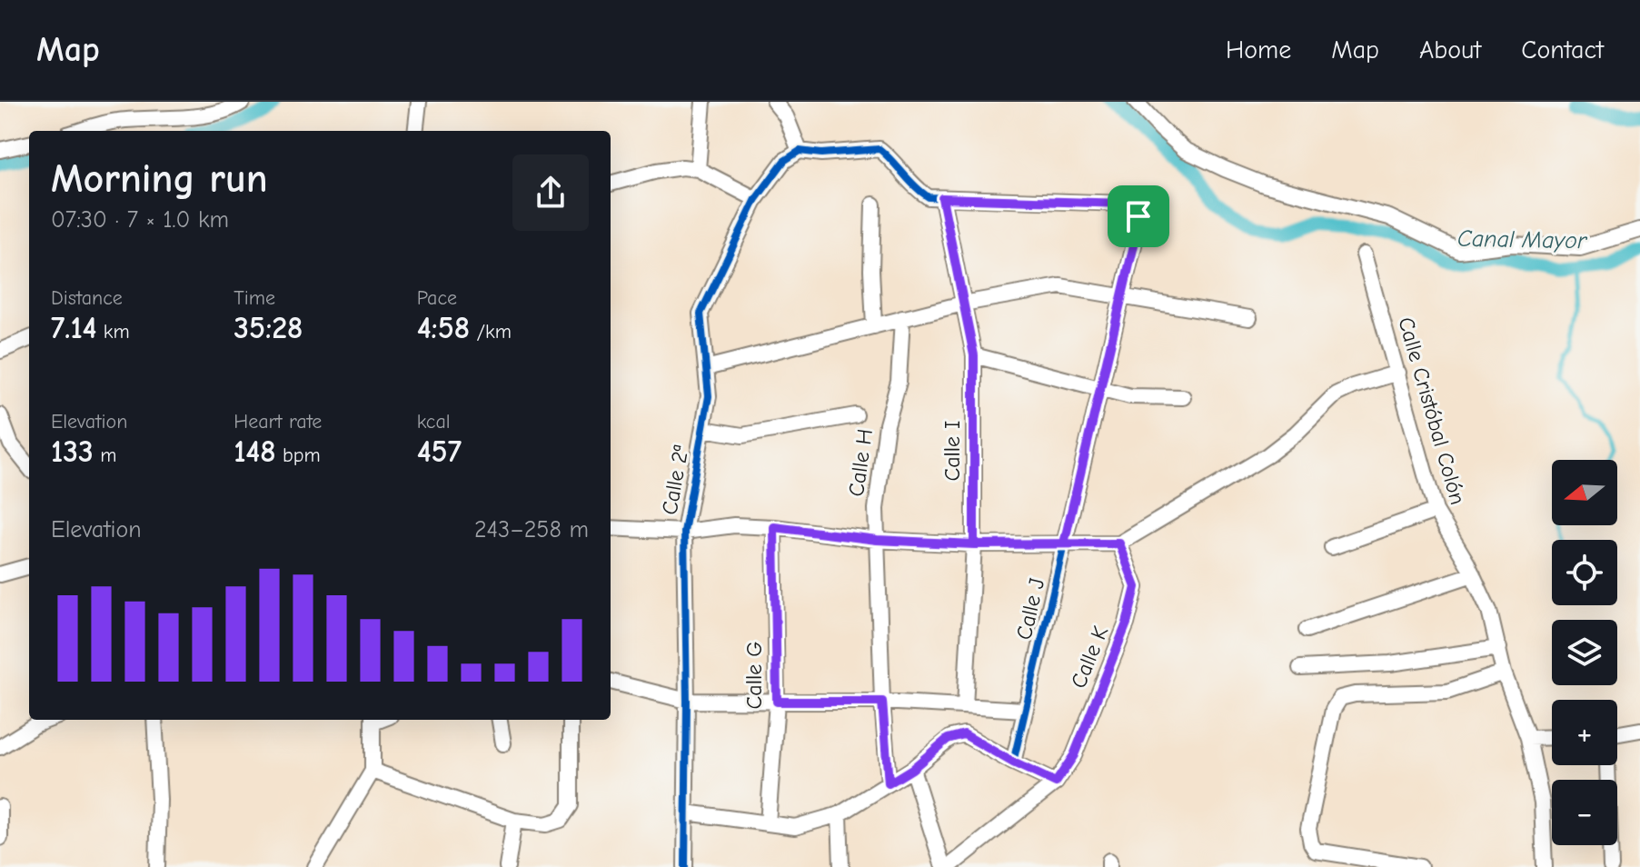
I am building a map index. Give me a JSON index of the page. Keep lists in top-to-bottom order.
{
  "streets": {
    "street": [
      "Calle Cristóbal Colón",
      "Calle I",
      "Calle H",
      "Calle 2ª",
      "Calle J",
      "Calle K",
      "Calle G"
    ]
  },
  "crossings": [
    ["Calle I", "Calle J"]
  ],
  "water": ["Canal Mayor"],
  "north": "left",
  "page": {
    "header": "Map",
    "nav": [
      "Home",
      "Map",
      "About",
      "Contact"
    ],
    "heading": ["Morning run", "07:30 · 7 × 1.0 km"],
    "stats": [
      ["Distance", "7.14 km"],
      ["Time", "35:28"],
      ["Pace", "4:58 /km"],
      ["Elevation", "133 m"],
      ["Heart rate", "148 bpm"],
      ["kcal", "457"]
    ],
    "map_buttons": ["+", "−"],
    "chart": ["Elevation", "243–258 m"]
  }
}
